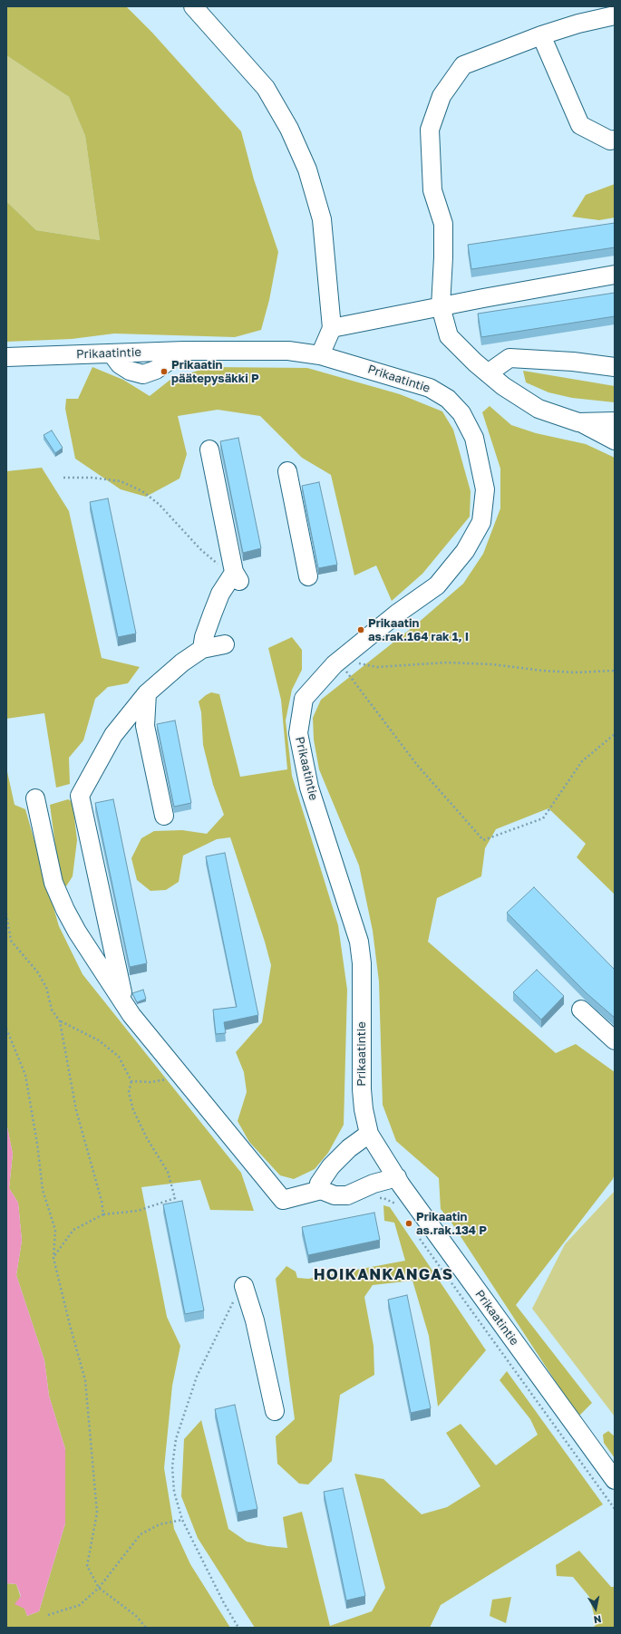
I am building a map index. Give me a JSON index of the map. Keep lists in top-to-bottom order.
{
  "streets": {
    "street": ["Prikaatintie"]
  },
  "districts": ["HOIKANKANGAS"],
  "places": ["Prikaatin päätepysäkki P", "Prikaatin as.rak.164 rak 1, I", "Prikaatin as.rak.134 P"],
  "north": "bottom"
}
